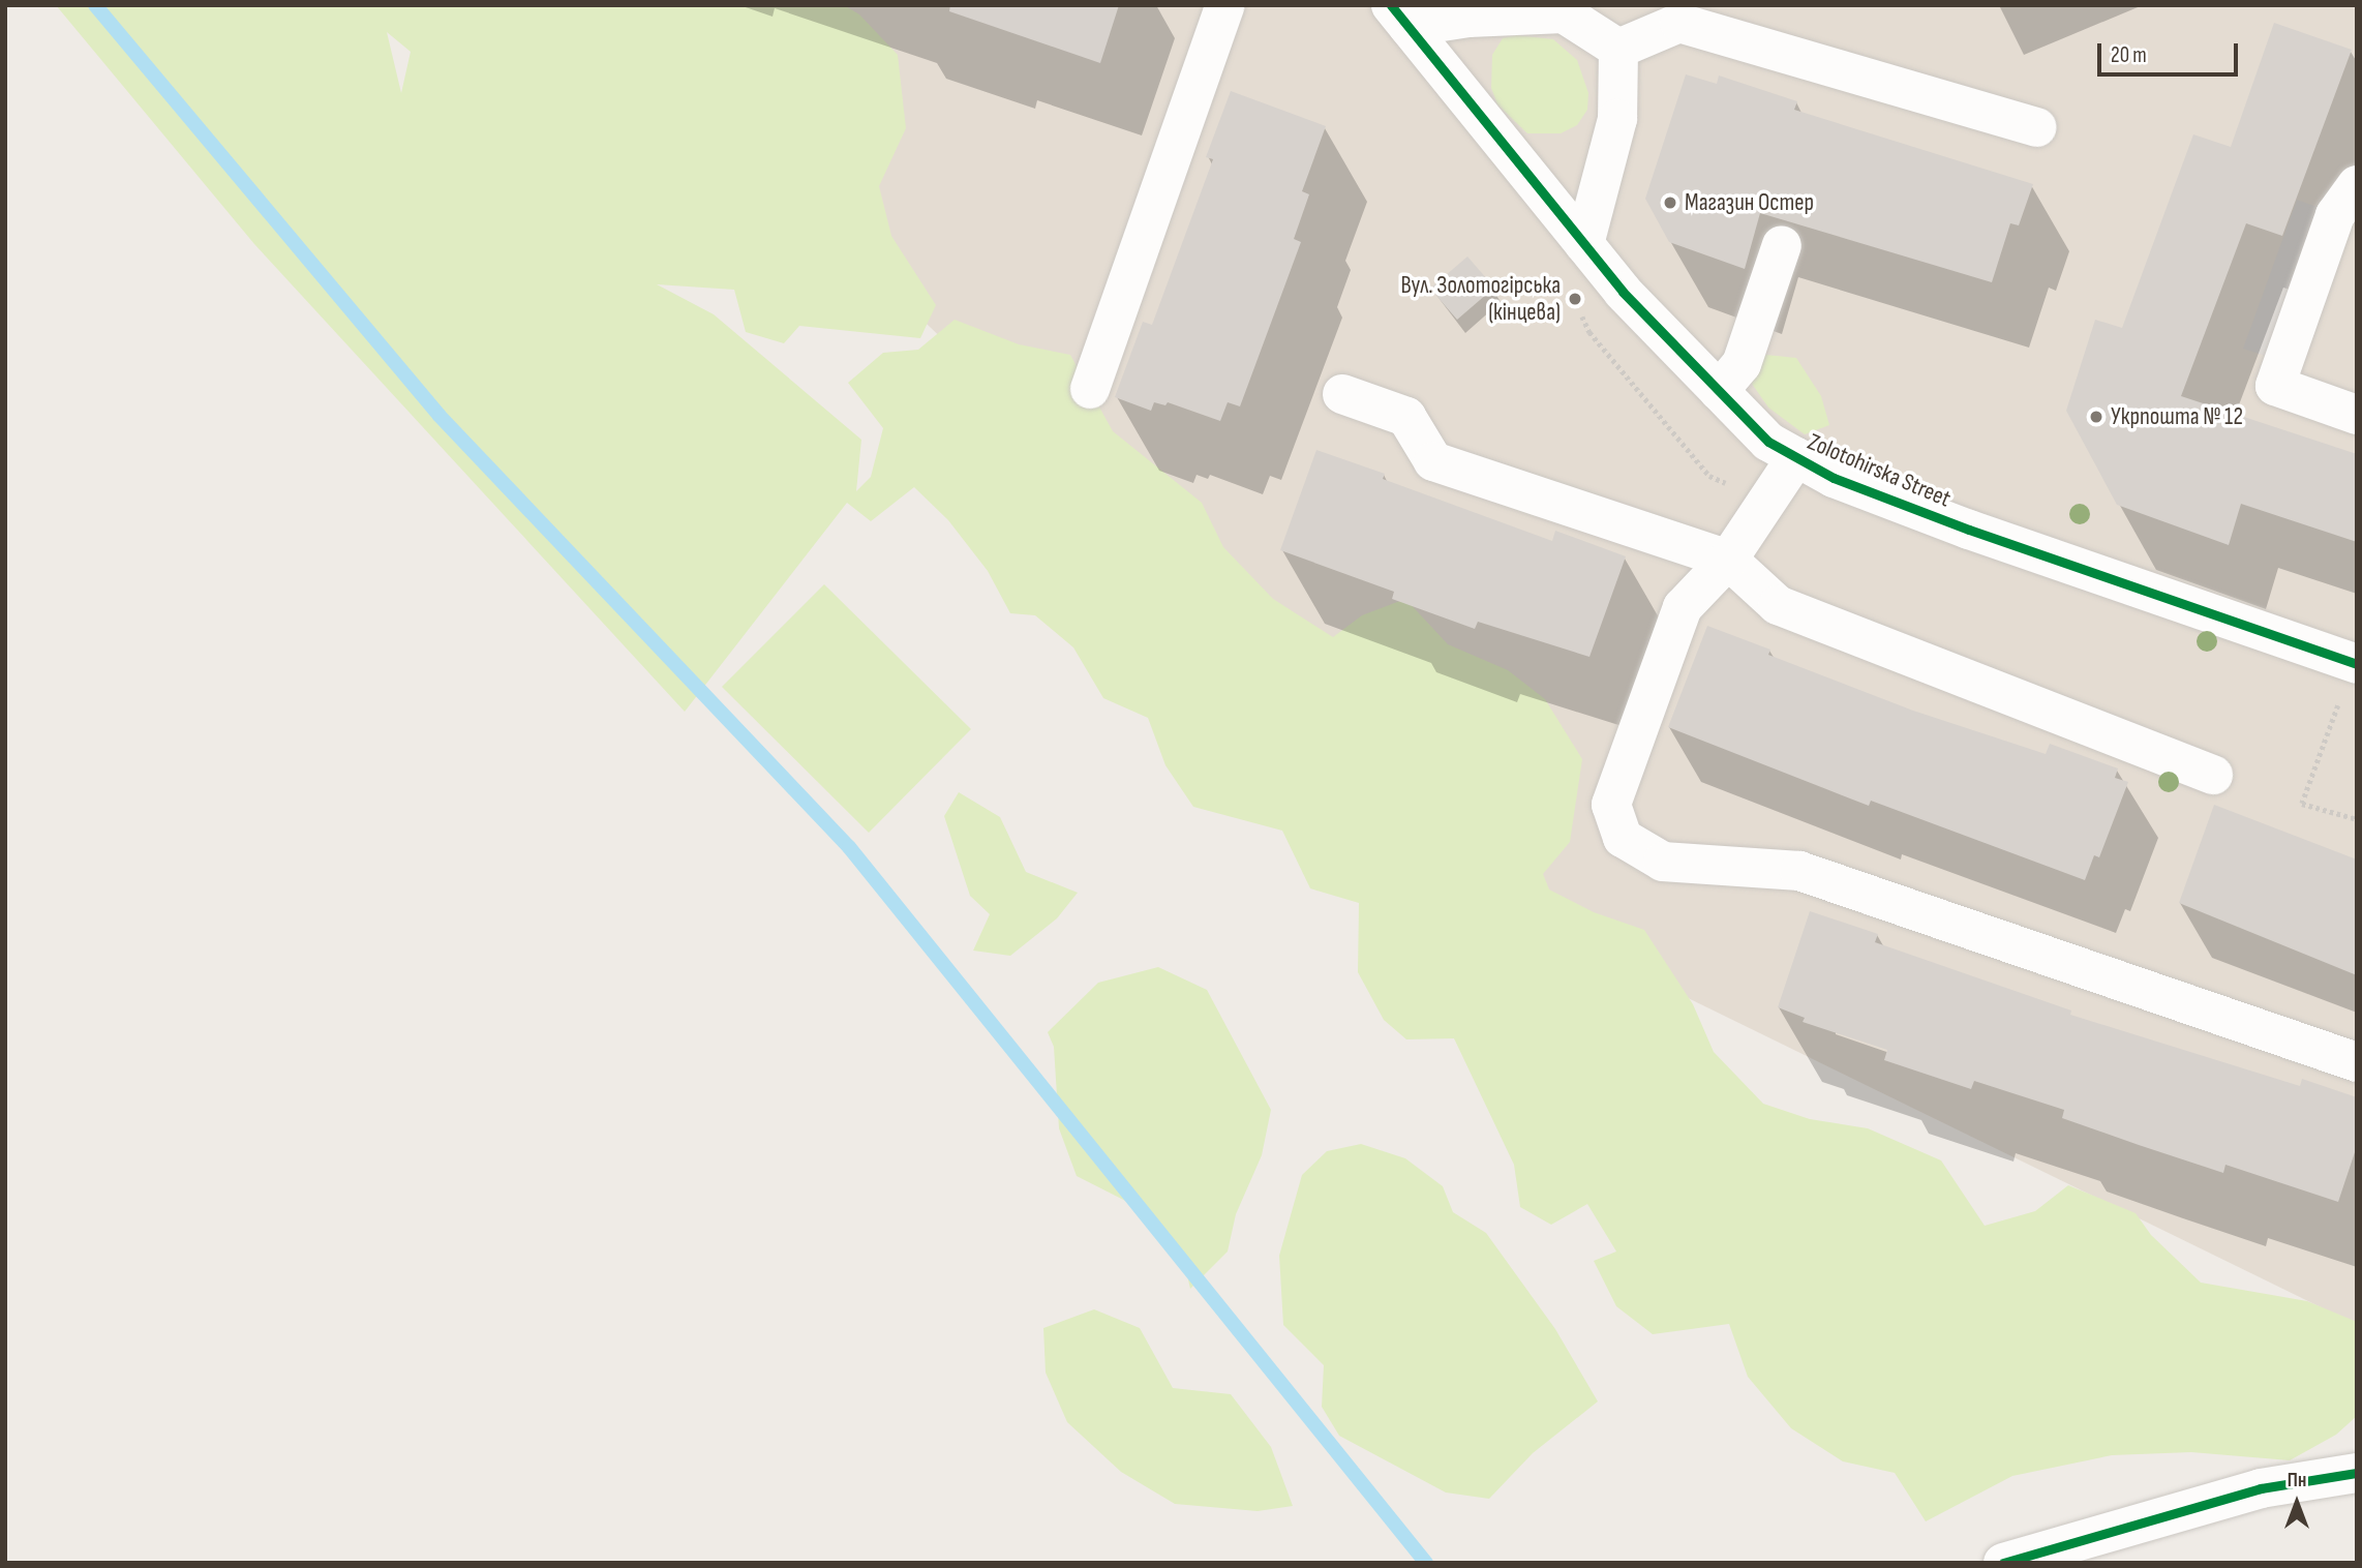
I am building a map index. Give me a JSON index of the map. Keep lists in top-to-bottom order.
{
  "streets": {
    "street": ["Zolotohirska Street"]
  },
  "places": ["Магазин Остер", "Вул. Золотогірська (кінцева)", "Укрпошта № 12"],
  "scale_bar": "20 m",
  "north": "top"
}
